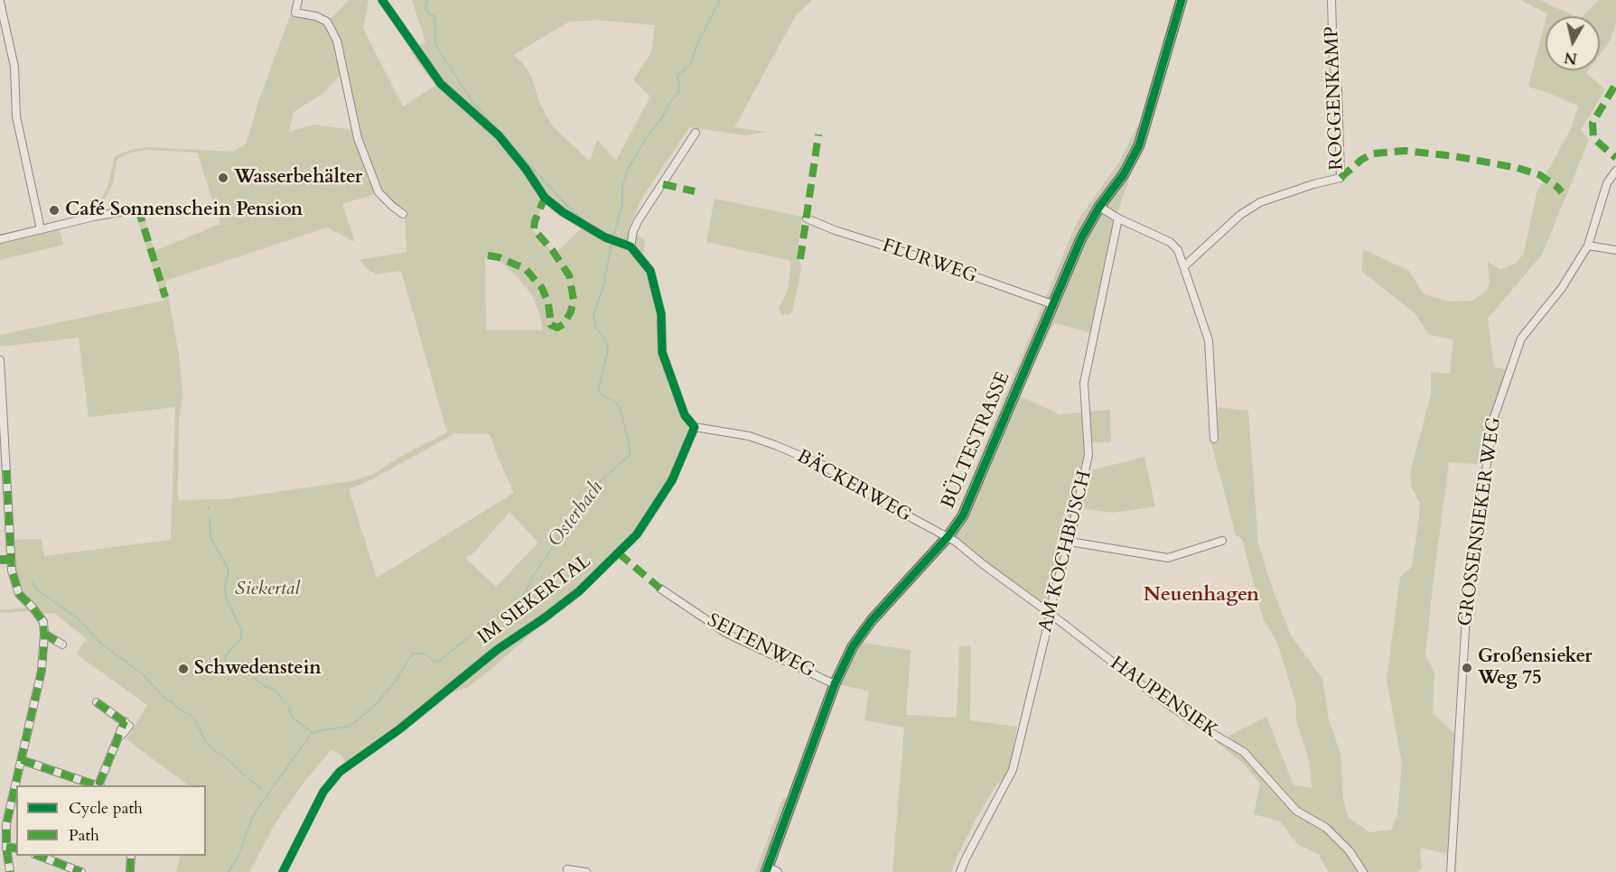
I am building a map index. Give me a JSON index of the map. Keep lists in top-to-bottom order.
{
  "streets": {
    "street": [
      "ROGGENKAMP",
      "FLURWEG",
      "BÜLTESTRASSE",
      "BÄCKERWEG",
      "GROSSENSIEKER WEG",
      "AM KOCHBUSCH",
      "IM SIEKERTAL",
      "SEITENWEG",
      "HAUPENSIEK"
    ]
  },
  "crossings": [
    ["FLURWEG", "BÜLTESTRASSE"],
    ["BÜLTESTRASSE", "BÄCKERWEG"],
    ["BÜLTESTRASSE", "SEITENWEG"],
    ["BÜLTESTRASSE", "HAUPENSIEK"],
    ["BÄCKERWEG", "IM SIEKERTAL"],
    ["BÄCKERWEG", "HAUPENSIEK"],
    ["AM KOCHBUSCH", "HAUPENSIEK"]
  ],
  "districts": ["Neuenhagen"],
  "water": ["Osterbach"],
  "parks": ["Siekertal"],
  "places": [
    "Wasserbehälter",
    "Café Sonnenschein Pension",
    "Großensieker Weg 75",
    "Schwedenstein"
  ],
  "legend": ["Cycle path", "Path"],
  "north": "bottom"
}
